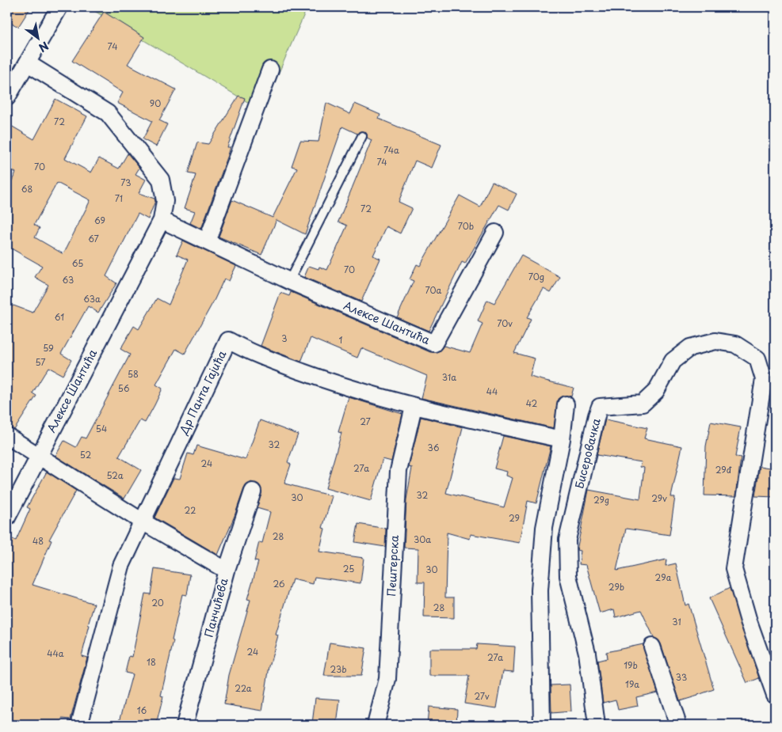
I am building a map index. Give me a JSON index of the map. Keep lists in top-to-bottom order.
{
  "streets": {
    "street": [
      "Алексе Шантића",
      "Др Панта Гајића",
      "Бисеровачка",
      "Пештерска",
      "Панчићева"
    ]
  },
  "crossings": [
    ["Др Панта Гајића", "Пештерска"]
  ],
  "house_numbers": [
    "74",
    "90",
    "72",
    "74a",
    "74",
    "70",
    "73",
    "68",
    "71",
    "72",
    "69",
    "70b",
    "67",
    "65",
    "70",
    "70g",
    "63",
    "70a",
    "63a",
    "61",
    "70v",
    "3",
    "1",
    "59",
    "57",
    "58",
    "31a",
    "56",
    "44",
    "42",
    "27",
    "54",
    "32",
    "36",
    "52",
    "24",
    "27a",
    "29đ",
    "52a",
    "32",
    "30",
    "29v",
    "29g",
    "22",
    "29",
    "28",
    "30a",
    "48",
    "25",
    "30",
    "29a",
    "26",
    "29b",
    "20",
    "28",
    "31",
    "24",
    "44a",
    "27a",
    "18",
    "19b",
    "23b",
    "33",
    "19a",
    "22a",
    "27v",
    "16"
  ],
  "north": "bottom right"
}
